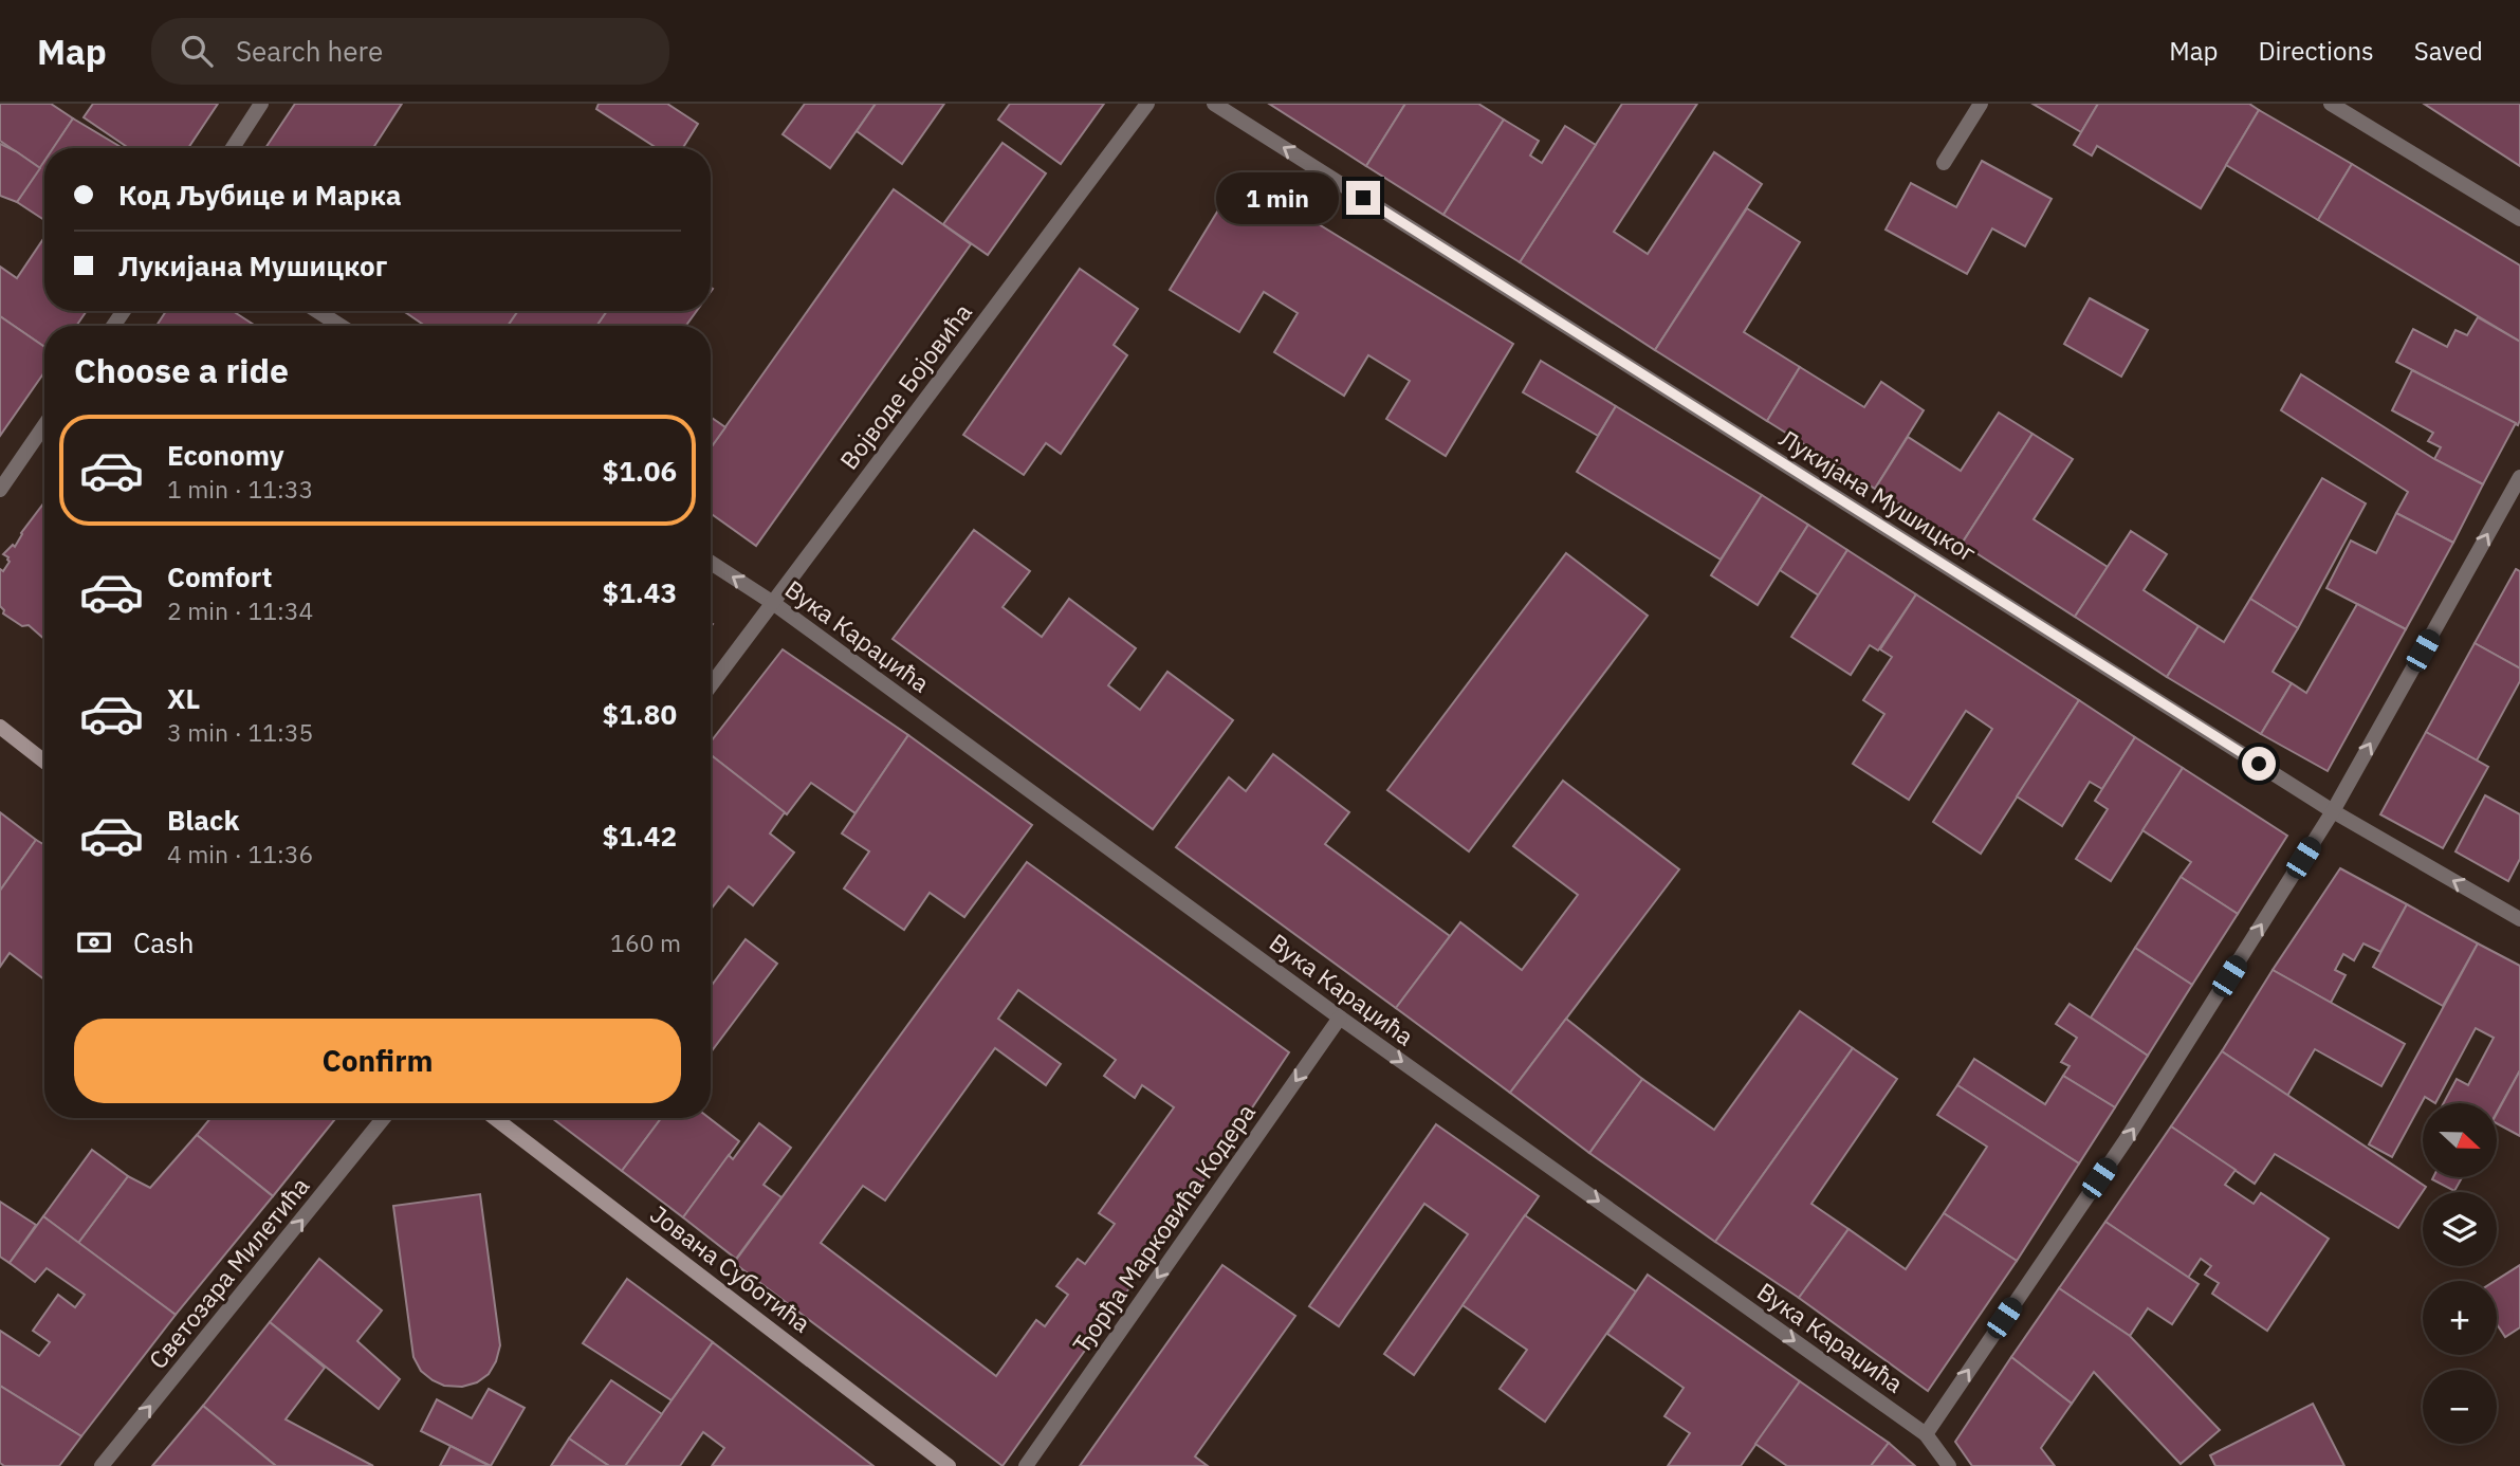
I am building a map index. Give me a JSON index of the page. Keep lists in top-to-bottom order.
{
  "streets": {
    "main road": ["Јована Суботића"],
    "street": [
      "Војводе Бојовића",
      "Лукијана Мушицког",
      "Вука Караџића",
      "Ђорђа Марковића Кодера",
      "Светозара Милетића"
    ]
  },
  "crossings": [
    ["Војводе Бојовића", "Вука Караџића"],
    ["Вука Караџића", "Ђорђа Марковића Кодера"]
  ],
  "one_way": [
    "Лукијана Мушицког",
    "Вука Караџића",
    "Ђорђа Марковића Кодера",
    "Светозара Милетића"
  ],
  "north": "right",
  "page": {
    "header": "Map",
    "search": "Search here",
    "nav": ["Map", "Directions", "Saved"],
    "banner": ["Код Љубице и Марка", "Лукијана Мушицког"],
    "bubble": "1 min",
    "heading": "Choose a ride",
    "list": [
      {
        "name": "Economy",
        "note": "1 min · 11:33",
        "value": "$1.06"
      },
      {
        "name": "Comfort",
        "note": "2 min · 11:34",
        "value": "$1.43"
      },
      {
        "name": "XL",
        "note": "3 min · 11:35",
        "value": "$1.80"
      },
      {
        "name": "Black",
        "note": "4 min · 11:36",
        "value": "$1.42"
      }
    ],
    "pay": ["Cash", "160 m"],
    "buttons": "Confirm",
    "map_buttons": ["+", "−"]
  }
}
